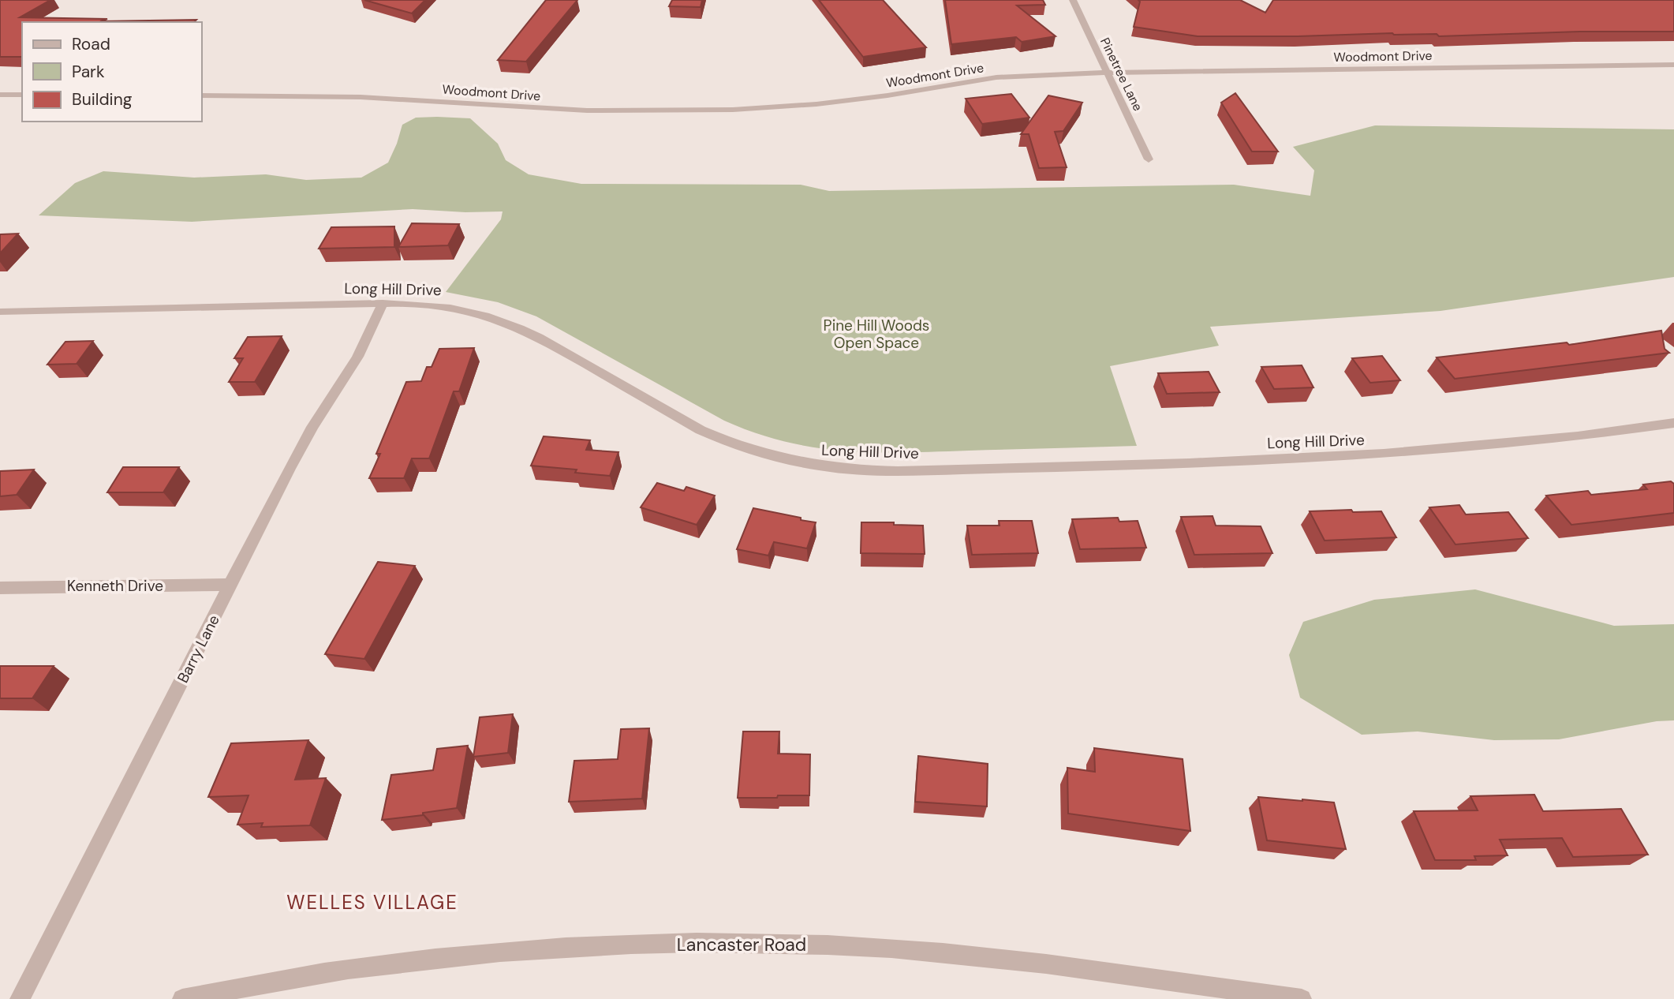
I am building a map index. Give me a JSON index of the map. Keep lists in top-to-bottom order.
{
  "streets": {
    "street": [
      "Woodmont Drive",
      "Pinetree Lane",
      "Long Hill Drive",
      "Kenneth Drive",
      "Barry Lane",
      "Lancaster Road"
    ]
  },
  "crossings": [
    ["Woodmont Drive", "Pinetree Lane"],
    ["Long Hill Drive", "Barry Lane"],
    ["Kenneth Drive", "Barry Lane"]
  ],
  "districts": ["WELLES VILLAGE"],
  "parks": ["Pine Hill Woods Open Space"],
  "legend": ["Road", "Park", "Building"]
}
